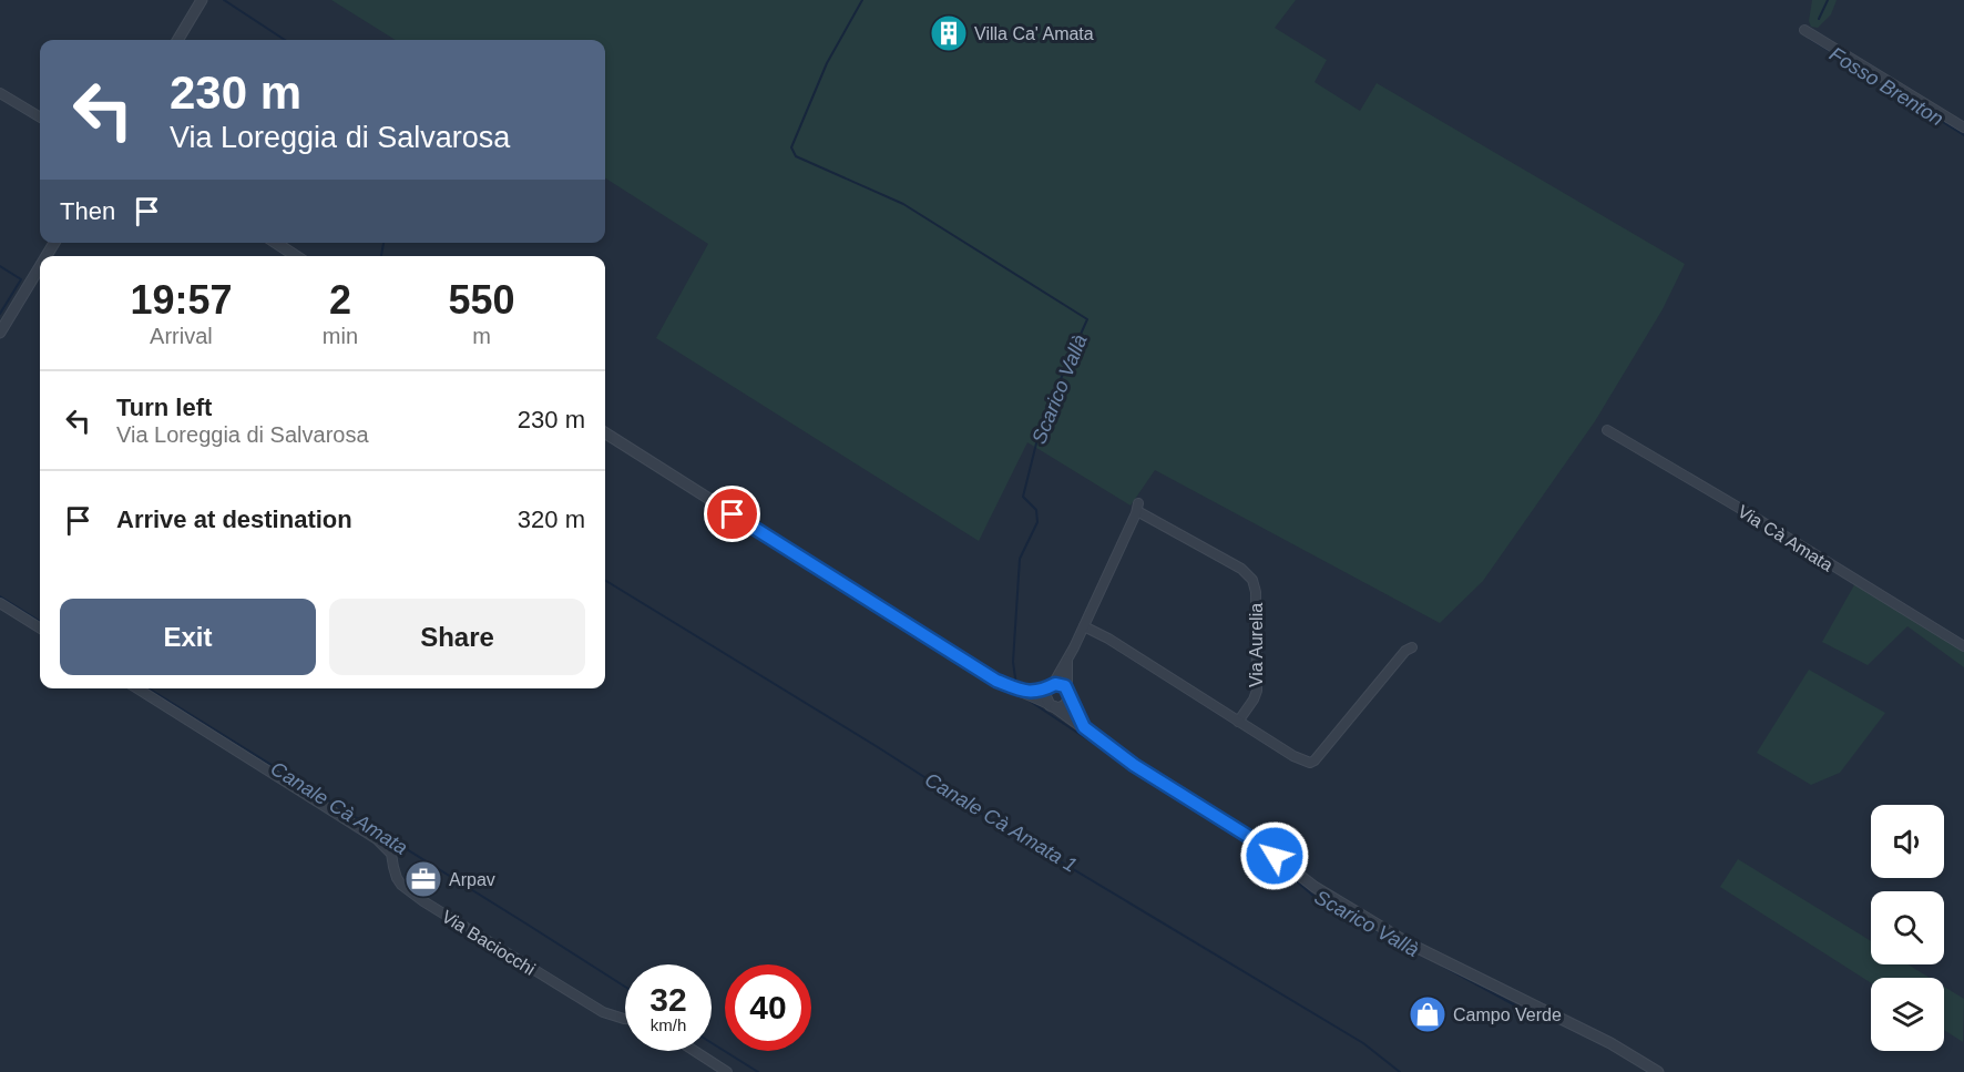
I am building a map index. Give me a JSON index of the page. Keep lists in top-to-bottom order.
{
  "streets": {
    "street": ["Via Cà Amata", "Via Aurelia", "Via Baciocchi"]
  },
  "water": [
    "Fosso Brenton",
    "Scarico Vallà",
    "Canale Cà Amata",
    "Canale Cà Amata 1"
  ],
  "places": {
    "building": ["Villa Ca' Amata"],
    "office": ["Arpav"],
    "shop": ["Campo Verde"]
  },
  "page": {
    "turn": ["230 m", "Via Loreggia di Salvarosa"],
    "then": "Then",
    "eta": [
      "19:57",
      "Arrival",
      "2",
      "min",
      "550",
      "m"
    ],
    "list": [
      {
        "name": "Turn left",
        "note": "Via Loreggia di Salvarosa",
        "value": "230 m"
      },
      {
        "name": "Arrive at destination",
        "value": "320 m"
      }
    ],
    "buttons": ["Exit", "Share"],
    "speed": "32 km/h",
    "limit": "40"
  }
}
